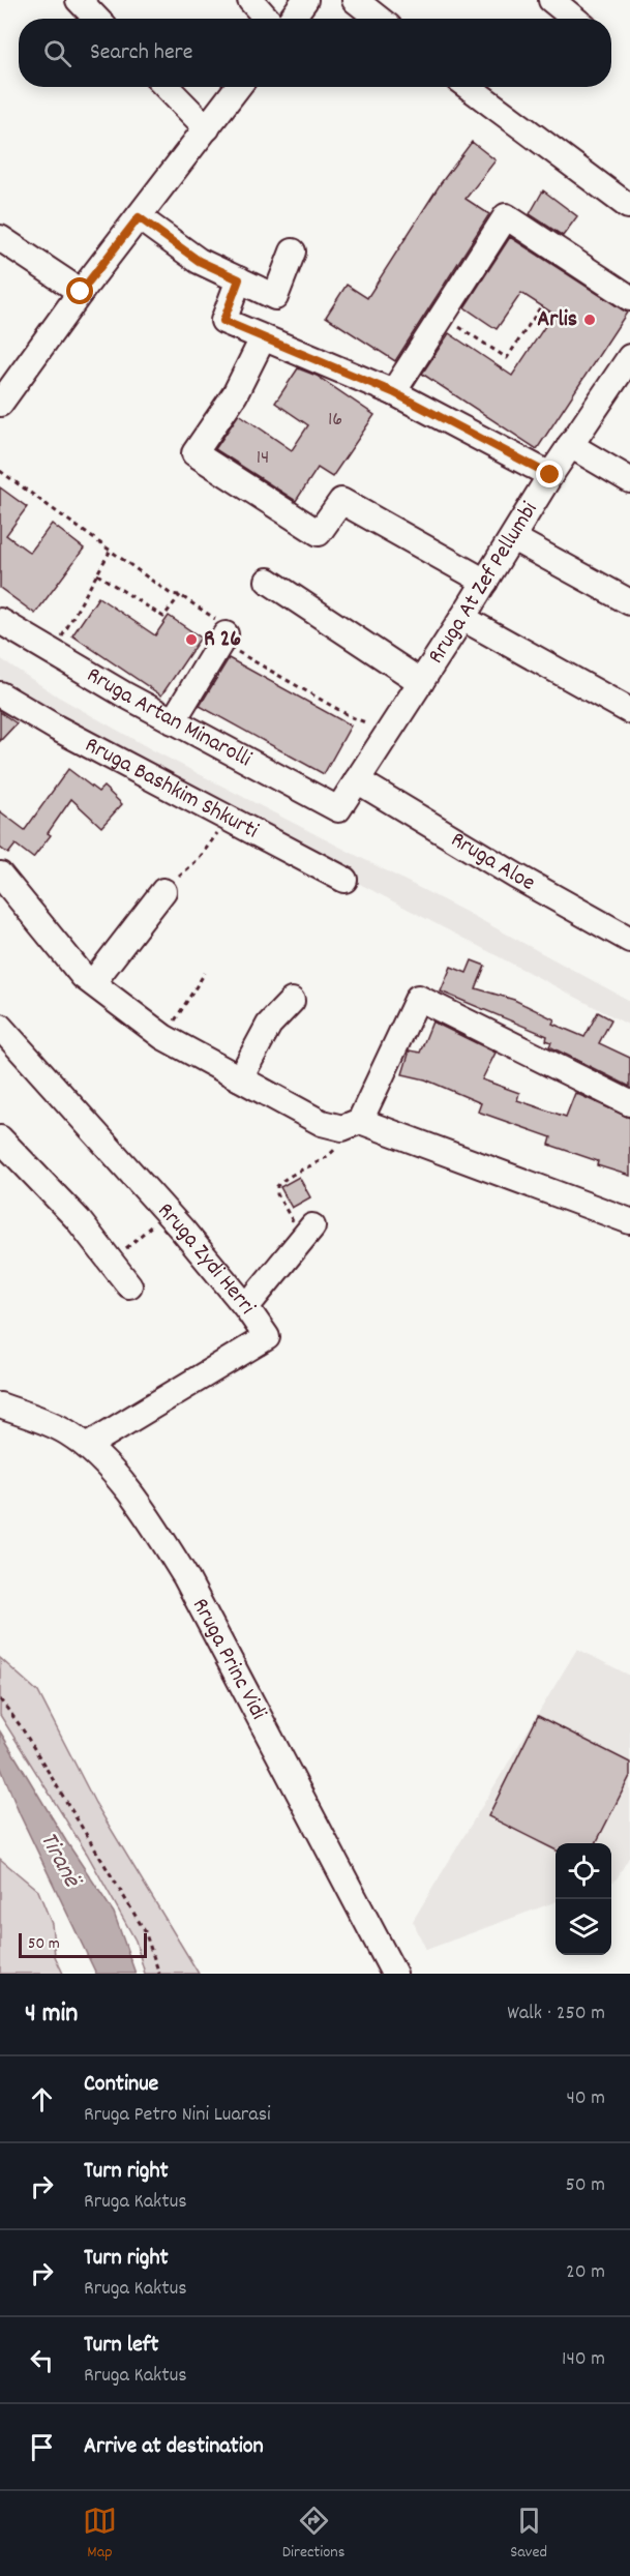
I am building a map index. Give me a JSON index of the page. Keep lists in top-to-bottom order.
{
  "streets": {
    "street": [
      "Rruga At Zef Pellumbi",
      "Rruga Artan Minarolli",
      "Rruga Bashkim Shkurti",
      "Rruga Aloe",
      "Rruga Zydi Herri",
      "Rruga Princ Vidi"
    ]
  },
  "crossings": [
    ["Rruga At Zef Pellumbi", "Rruga Artan Minarolli"],
    ["Rruga At Zef Pellumbi", "Rruga Aloe"],
    ["Rruga Zydi Herri", "Rruga Princ Vidi"]
  ],
  "water": ["Tiranë"],
  "places": ["Arlis", "R 26"],
  "house_numbers": ["16", "14"],
  "scale_bar": "50 m",
  "page": {
    "search": "Search here",
    "scale": "50 m",
    "heading": ["4 min", "Walk · 250 m"],
    "list": [
      ["Continue", "Rruga Petro Nini Luarasi", "40 m"],
      ["Turn right", "Rruga Kaktus", "50 m"],
      ["Turn right", "Rruga Kaktus", "20 m"],
      ["Turn left", "Rruga Kaktus", "140 m"],
      "Arrive at destination"
    ],
    "nav": ["Map", "Directions", "Saved"]
  }
}
